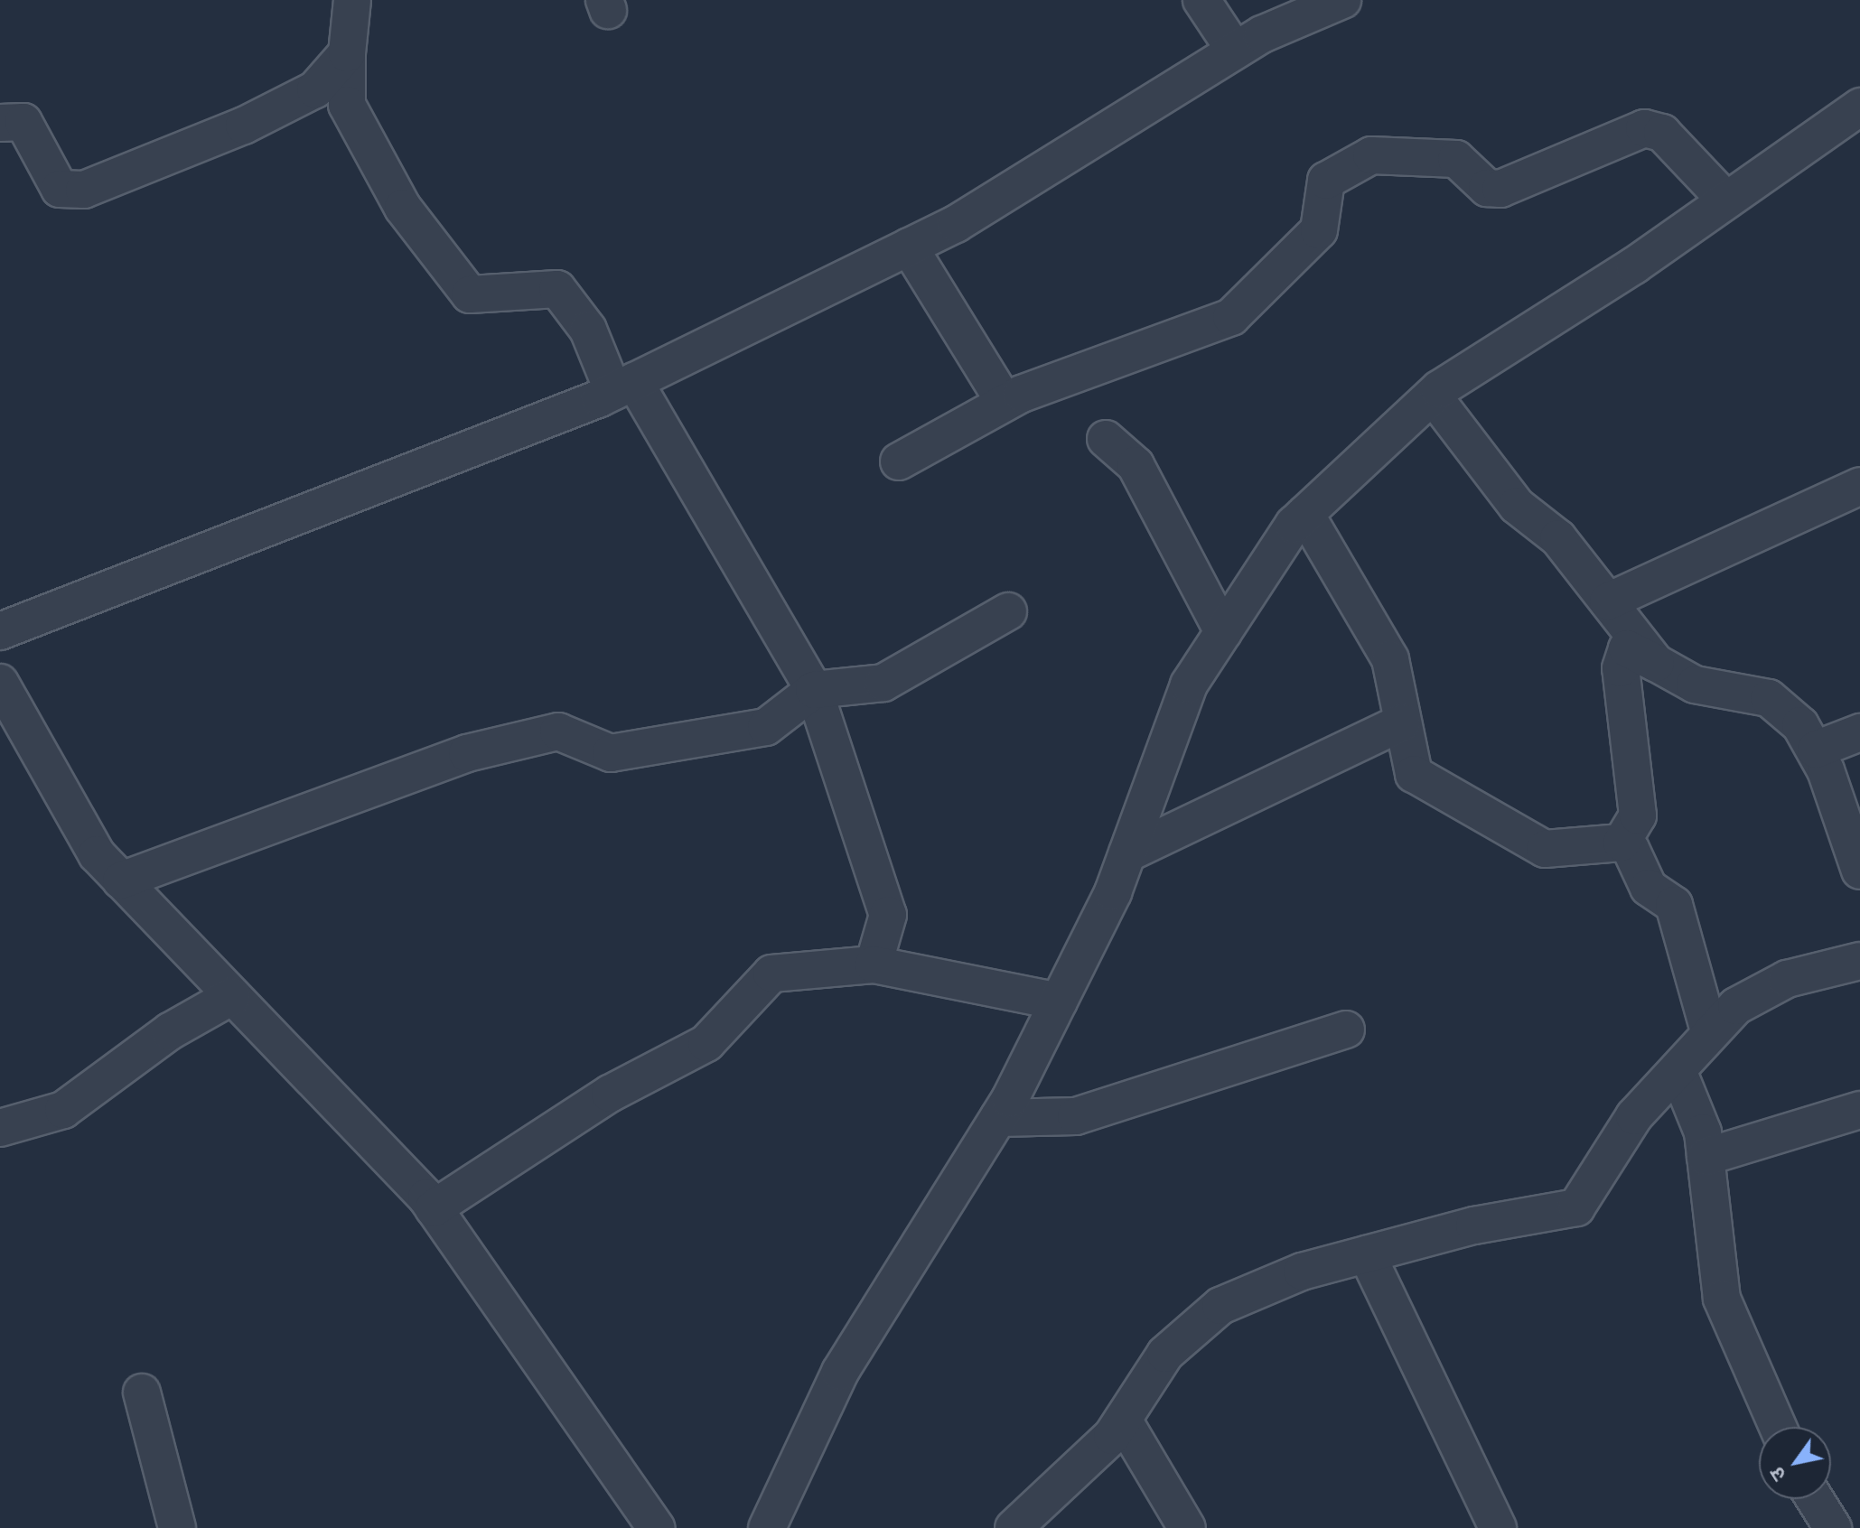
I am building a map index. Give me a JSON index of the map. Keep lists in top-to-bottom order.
{
  "north": "bottom left"
}
